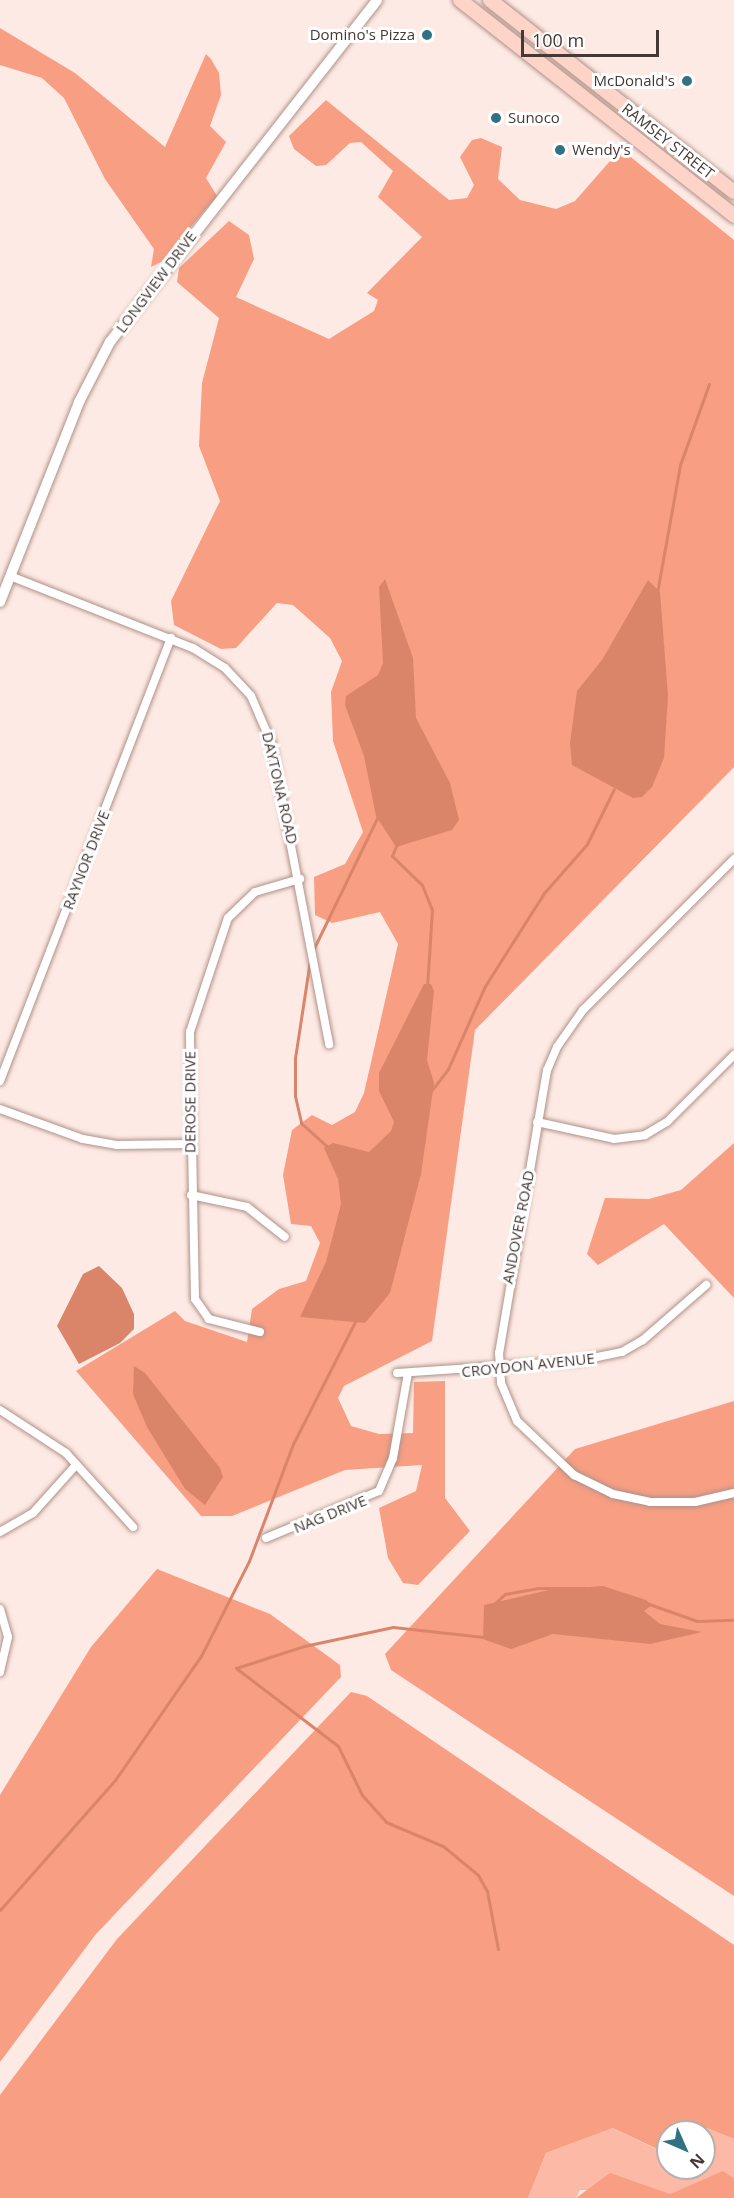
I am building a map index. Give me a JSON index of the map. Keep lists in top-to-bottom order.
{
  "streets": {
    "main road": ["RAMSEY STREET"],
    "street": [
      "LONGVIEW DRIVE",
      "DAYTONA ROAD",
      "RAYNOR DRIVE",
      "DEROSE DRIVE",
      "ANDOVER ROAD",
      "CROYDON AVENUE",
      "NAG DRIVE"
    ]
  },
  "crossings": [
    ["LONGVIEW DRIVE", "DAYTONA ROAD"],
    ["DAYTONA ROAD", "RAYNOR DRIVE"],
    ["DAYTONA ROAD", "DEROSE DRIVE"],
    ["ANDOVER ROAD", "CROYDON AVENUE"],
    ["CROYDON AVENUE", "NAG DRIVE"]
  ],
  "places": [
    "Domino's Pizza",
    "McDonald's",
    "Sunoco",
    "Wendy's"
  ],
  "scale_bar": "100 m",
  "north": "bottom right"
}
